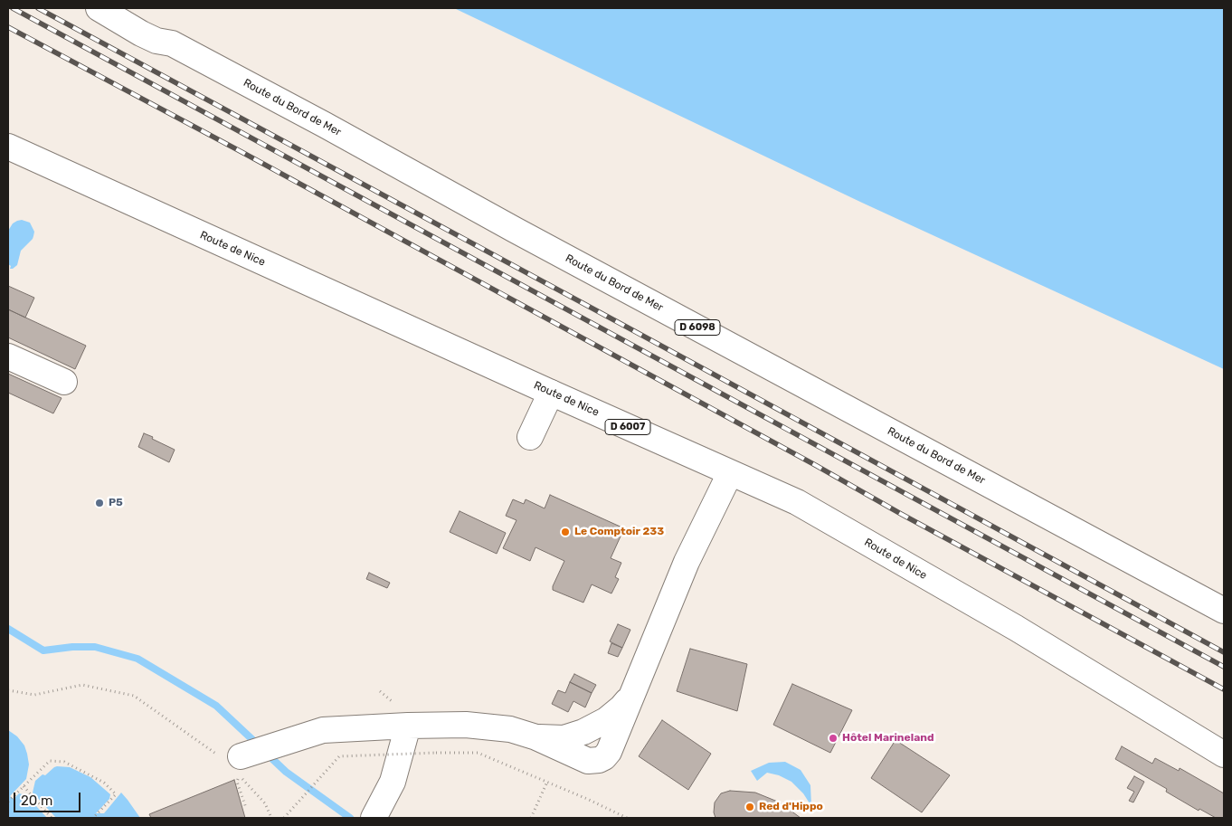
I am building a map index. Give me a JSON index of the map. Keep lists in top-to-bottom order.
{
  "streets": {
    "main road": [
      "Route du Bord de Mer",
      "Route de Nice",
      "D 6098",
      "D 6007"
    ]
  },
  "places": [
    "P5",
    "Le Comptoir 233",
    "Hôtel Marineland",
    "Red d'Hippo"
  ],
  "scale_bar": "20 m"
}
